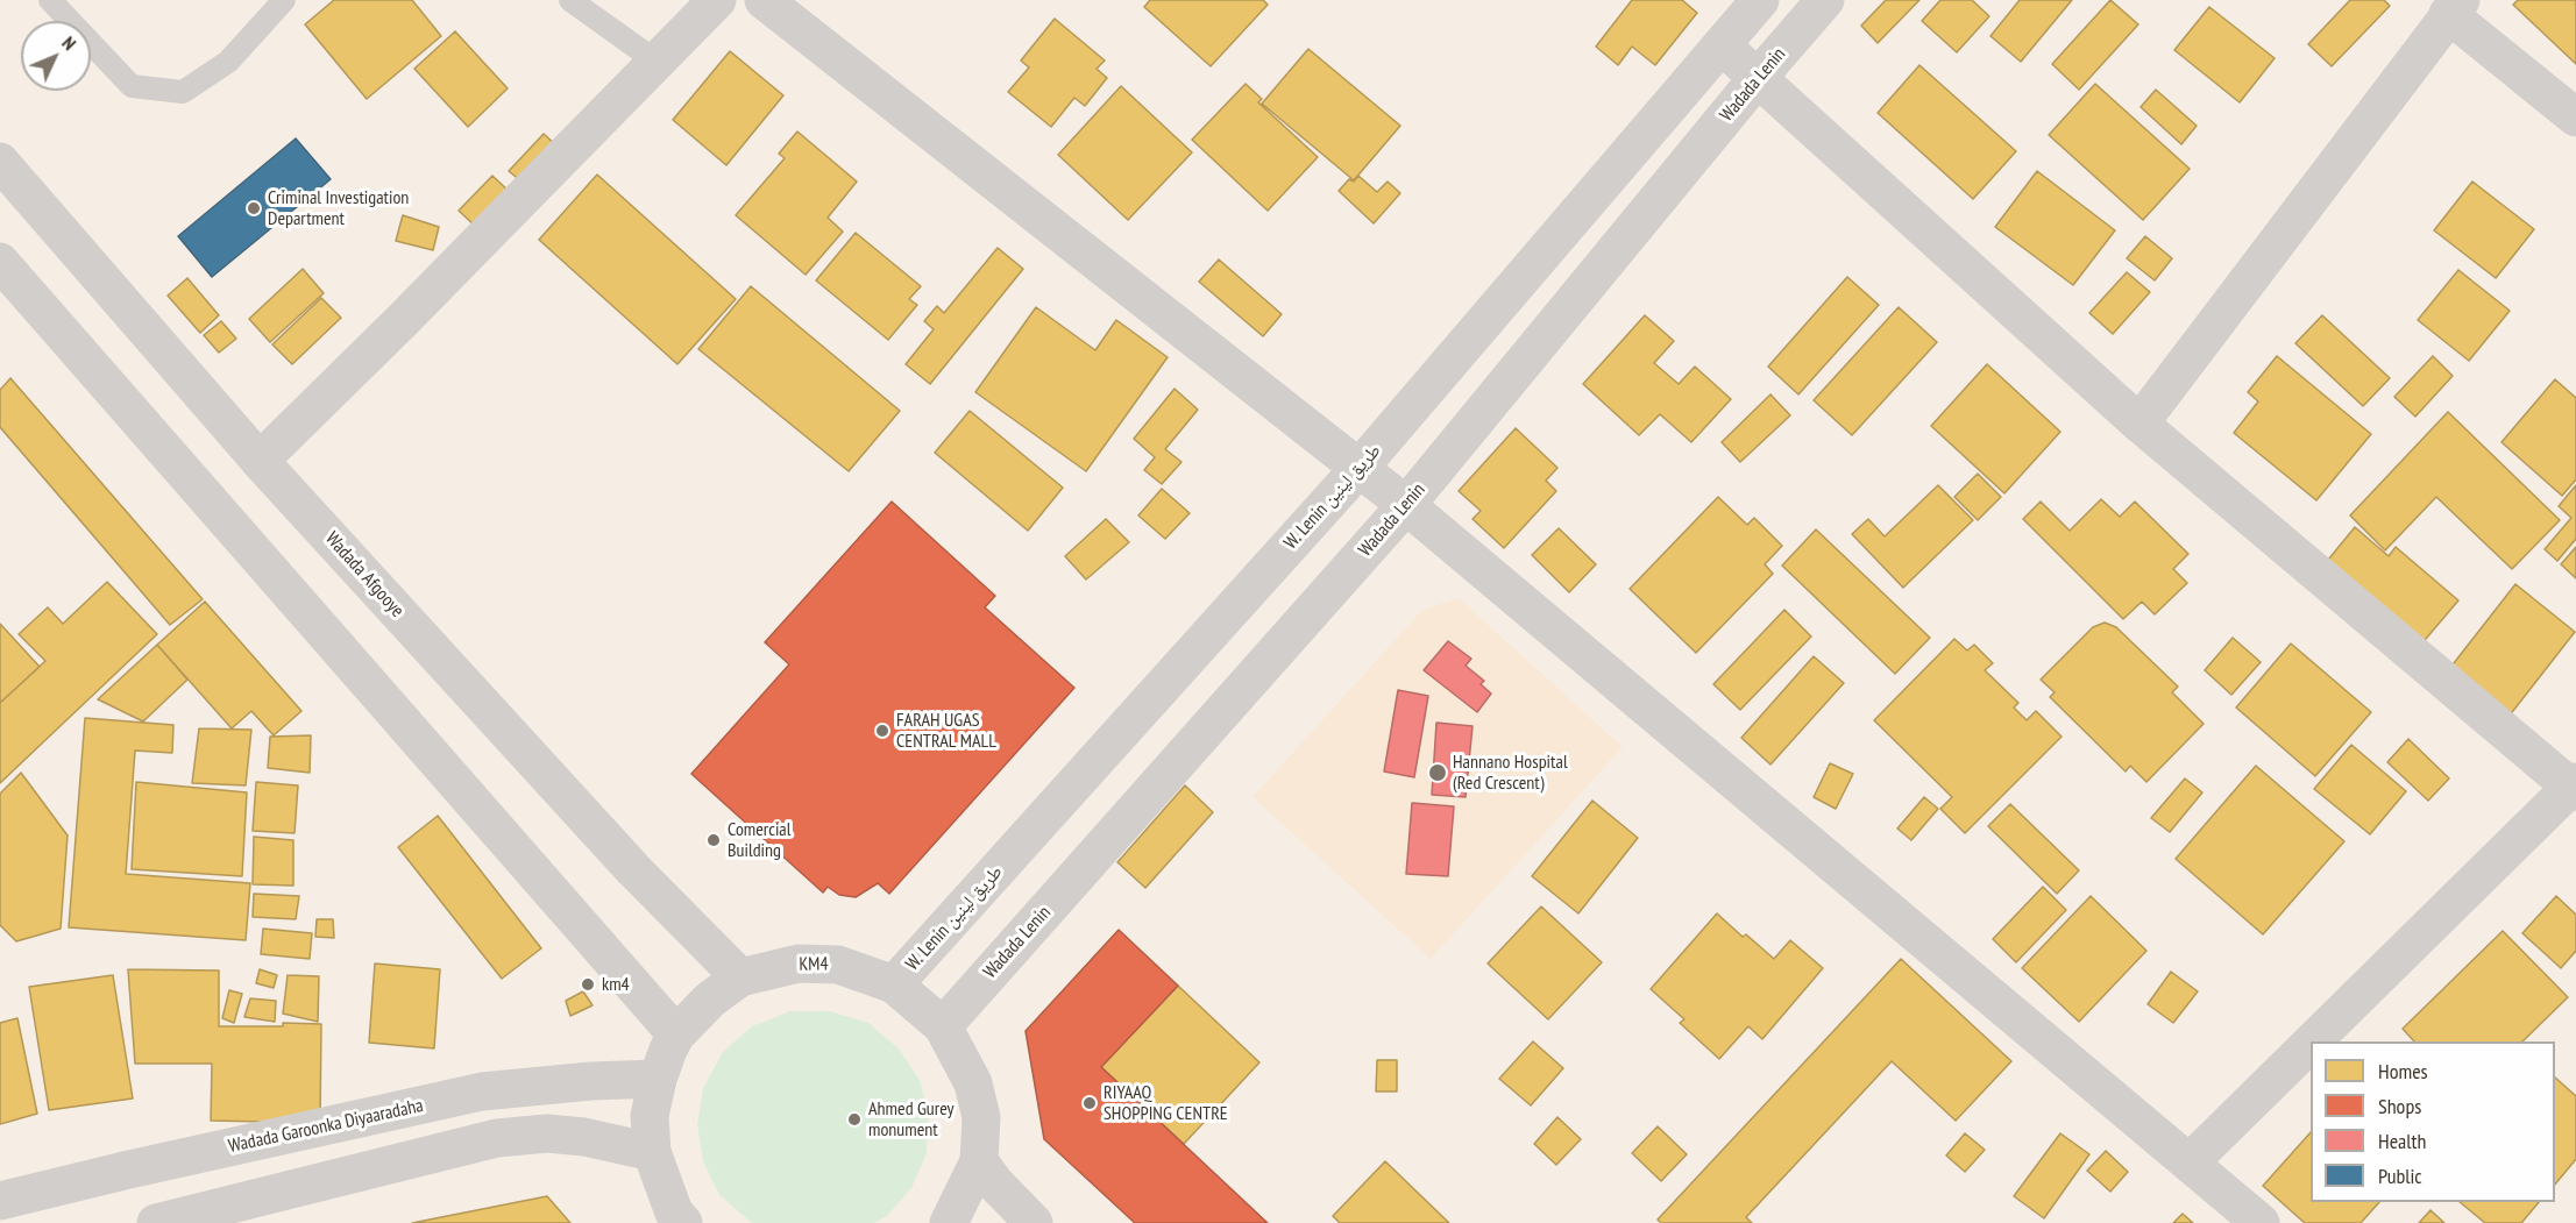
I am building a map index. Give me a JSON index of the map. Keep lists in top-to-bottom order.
{
  "streets": {
    "main road": [
      "Wadada Lenin",
      "W. Lenin طريق لينين",
      "Wadada Afgooye",
      "KM4",
      "Wadada Garoonka Diyaaradaha"
    ]
  },
  "crossings": [
    ["Wadada Lenin", "KM4"],
    ["W. Lenin طريق لينين", "KM4"],
    ["Wadada Afgooye", "KM4"],
    ["KM4", "Wadada Garoonka Diyaaradaha"]
  ],
  "places": [
    "Criminal Investigation Department",
    "FARAH UGAS CENTRAL MALL",
    "Hannano Hospital (Red Crescent)",
    "Comercial Building",
    "km4",
    "RIYAAQ SHOPPING CENTRE",
    "Ahmed Gurey monument"
  ],
  "legend": [
    "Homes",
    "Shops",
    "Health",
    "Public"
  ],
  "north": "top right"
}
